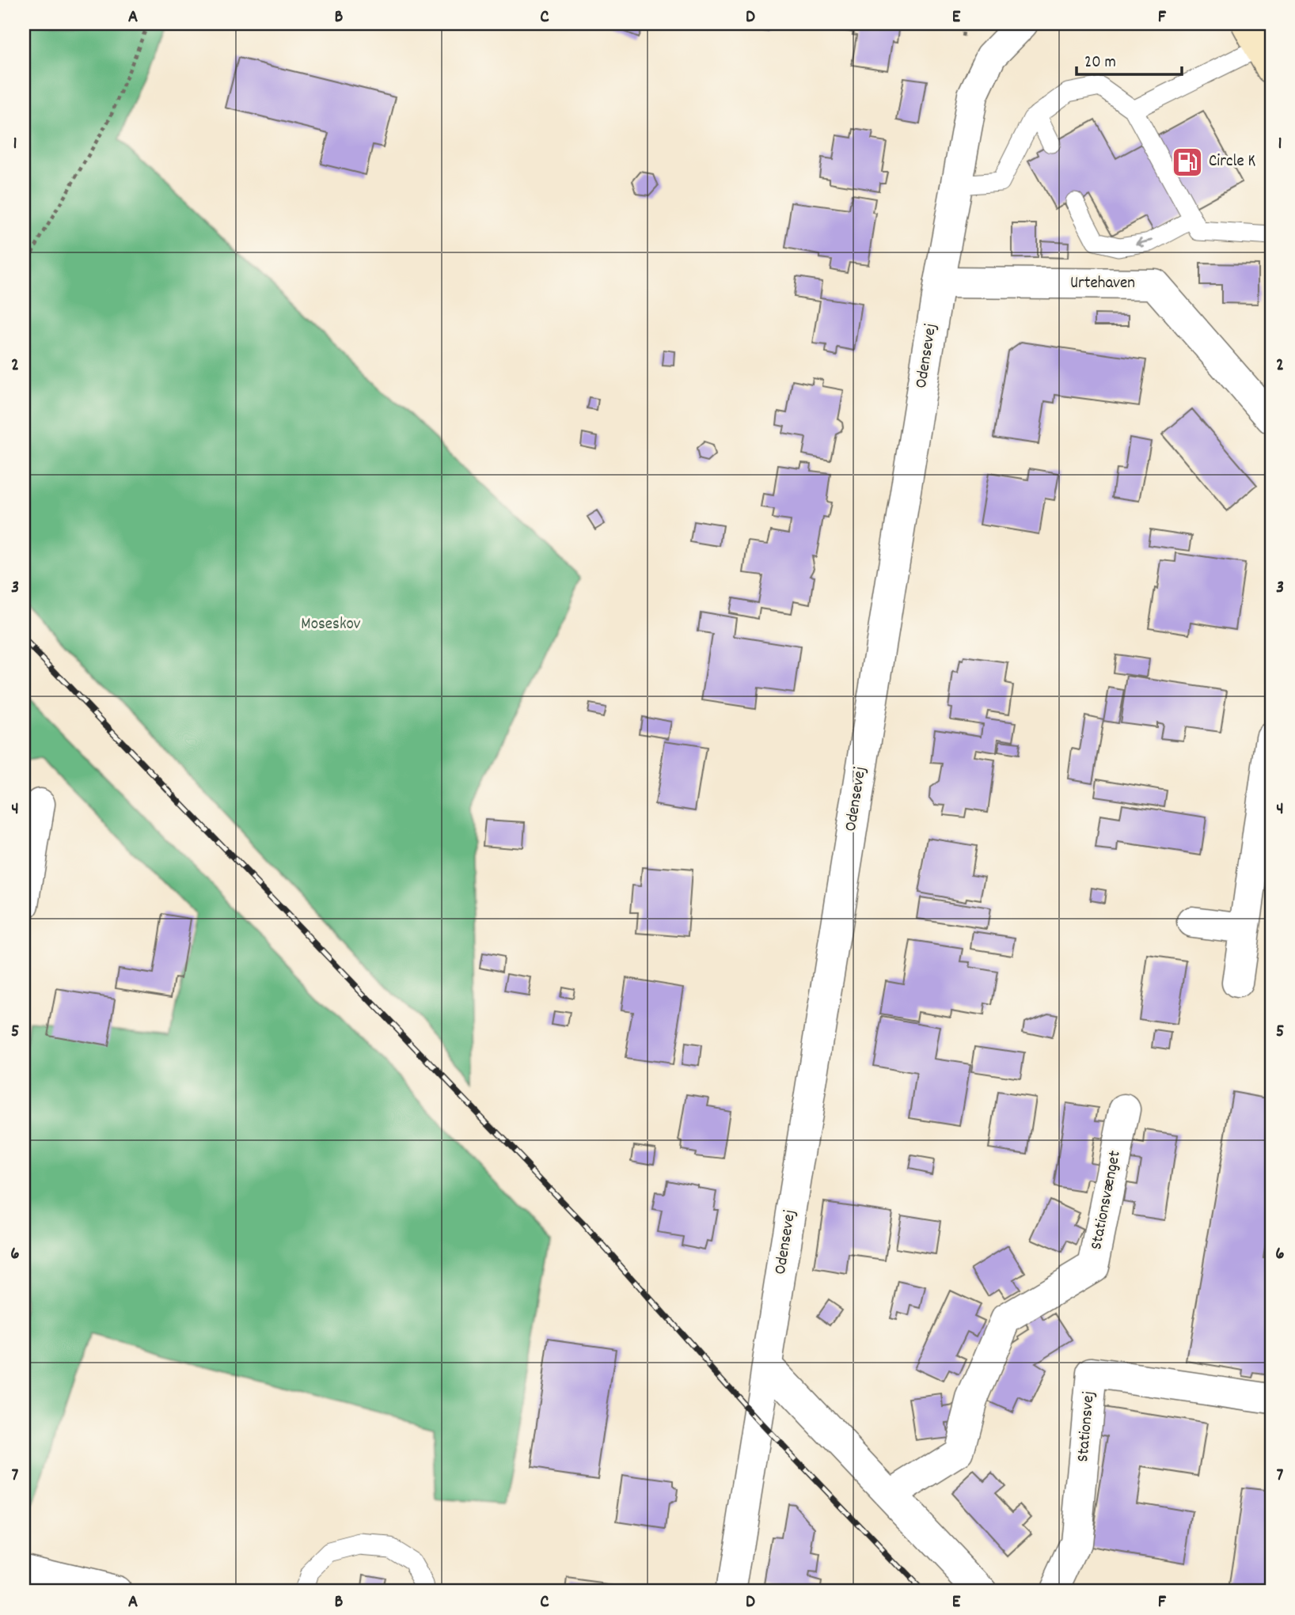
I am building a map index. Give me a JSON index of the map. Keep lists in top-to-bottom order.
{
  "streets": {
    "street": [
      "Urtehaven",
      "Odensevej",
      "Stationsvænget",
      "Stationsvej"
    ]
  },
  "crossings": [
    ["Urtehaven", "Odensevej"]
  ],
  "parks": ["Moseskov"],
  "places": {
    "fuel station": ["Circle K"]
  },
  "scale_bar": "20 m",
  "grid": {
    "columns": [
      "A",
      "B",
      "C",
      "D",
      "E",
      "F"
    ],
    "rows": [
      "1",
      "2",
      "3",
      "4",
      "5",
      "6",
      "7"
    ]
  }
}
